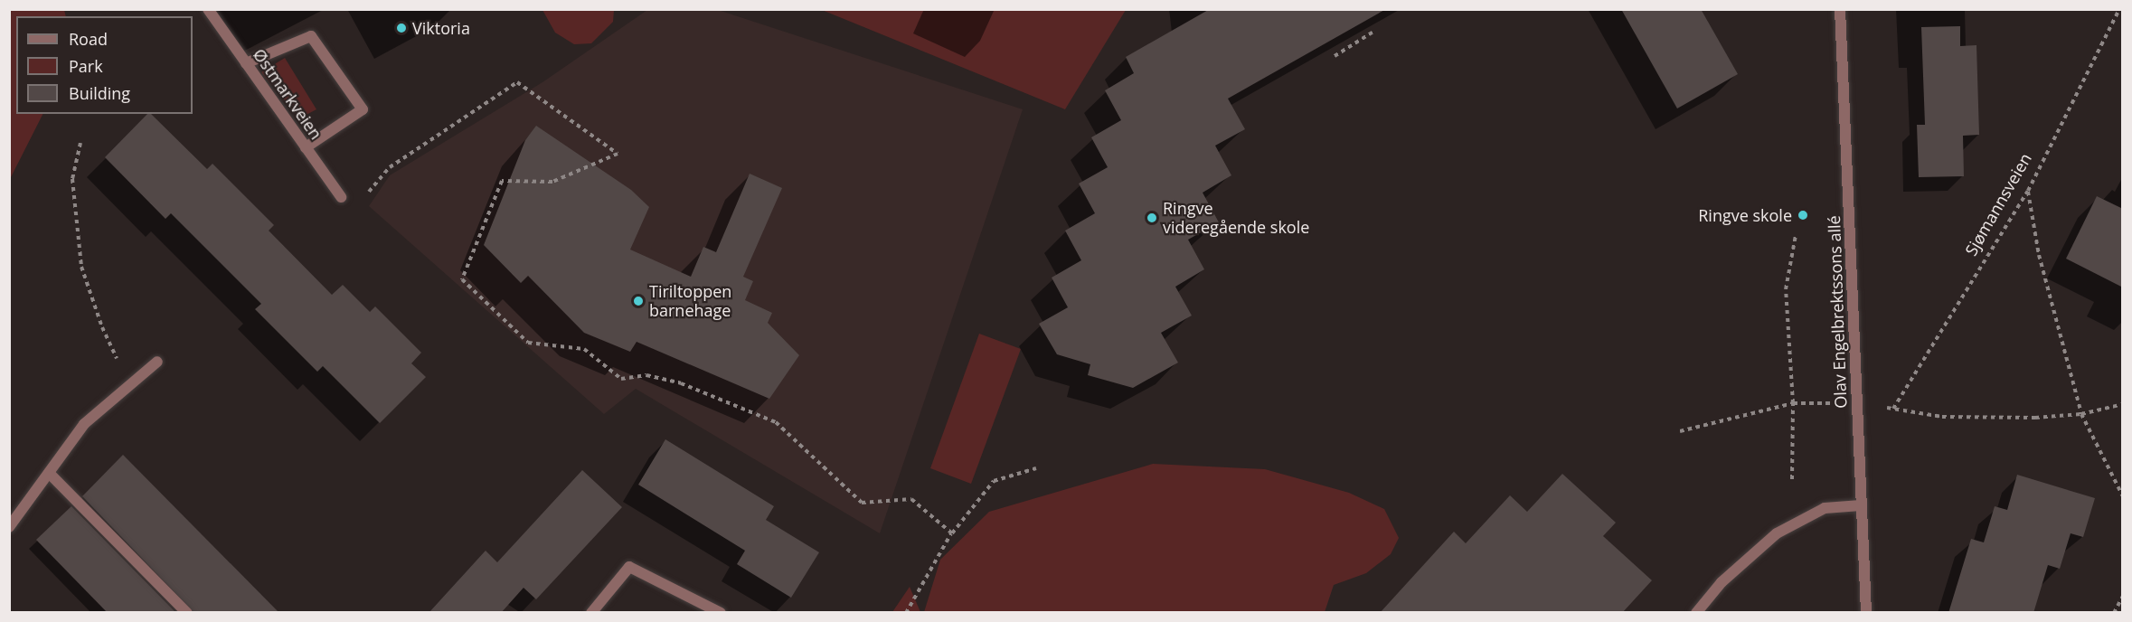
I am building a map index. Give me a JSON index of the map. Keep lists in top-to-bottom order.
{
  "streets": {
    "street": ["Østmarkveien", "Olav Engelbrektssons allé"],
    "path": ["Sjømannsveien"]
  },
  "places": [
    "Viktoria",
    "Ringve skole",
    "Ringve videregående skole",
    "Tiriltoppen barnehage"
  ],
  "legend": ["Road", "Park", "Building"]
}
